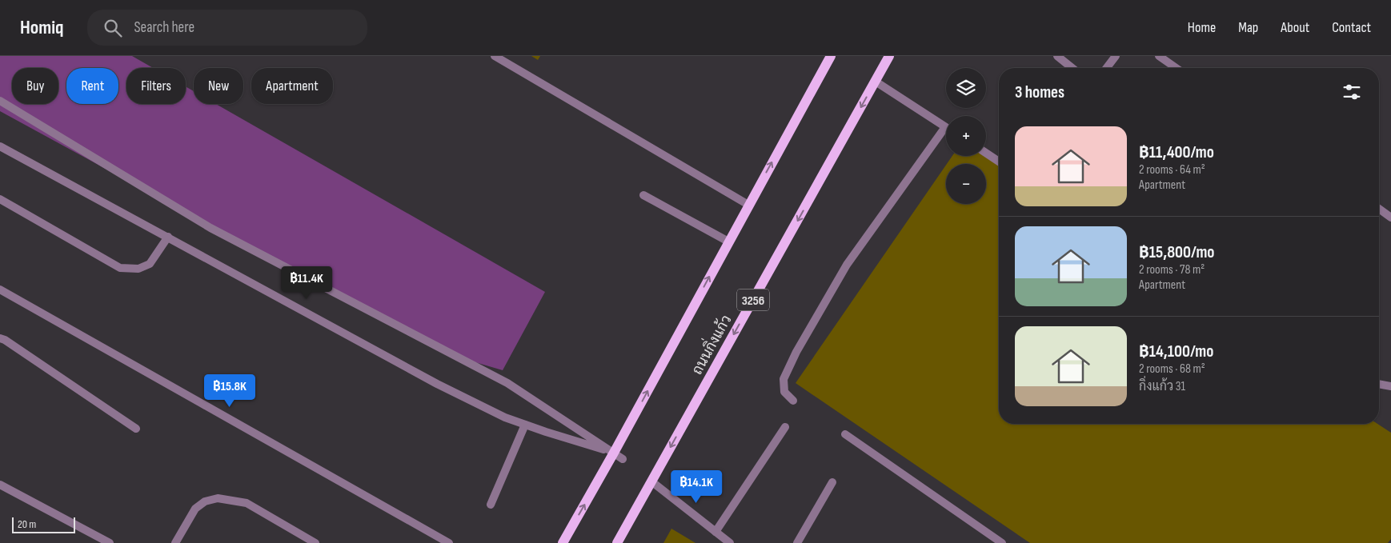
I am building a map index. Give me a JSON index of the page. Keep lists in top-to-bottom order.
{
  "streets": {
    "main road": ["3256", "ถนนกิ่งแก้ว"]
  },
  "scale_bar": "20 m",
  "page": {
    "header": "Homiq",
    "search": "Search here",
    "nav": [
      "Home",
      "Map",
      "About",
      "Contact"
    ],
    "map_buttons": ["+", "−"],
    "chip": [
      "Buy",
      "Rent",
      "Filters",
      "New",
      "Apartment"
    ],
    "heading": "3 homes",
    "list": [
      {
        "name": "฿11,400/mo",
        "note": "2 rooms · 64 m² · Apartment"
      },
      {
        "name": "฿15,800/mo",
        "note": "2 rooms · 78 m² · Apartment"
      },
      {
        "name": "฿14,100/mo",
        "note": "2 rooms · 68 m² · กิ่งแก้ว 31"
      }
    ],
    "price": ["฿11.4K", "฿15.8K", "฿14.1K"],
    "scale": "20 m"
  }
}
